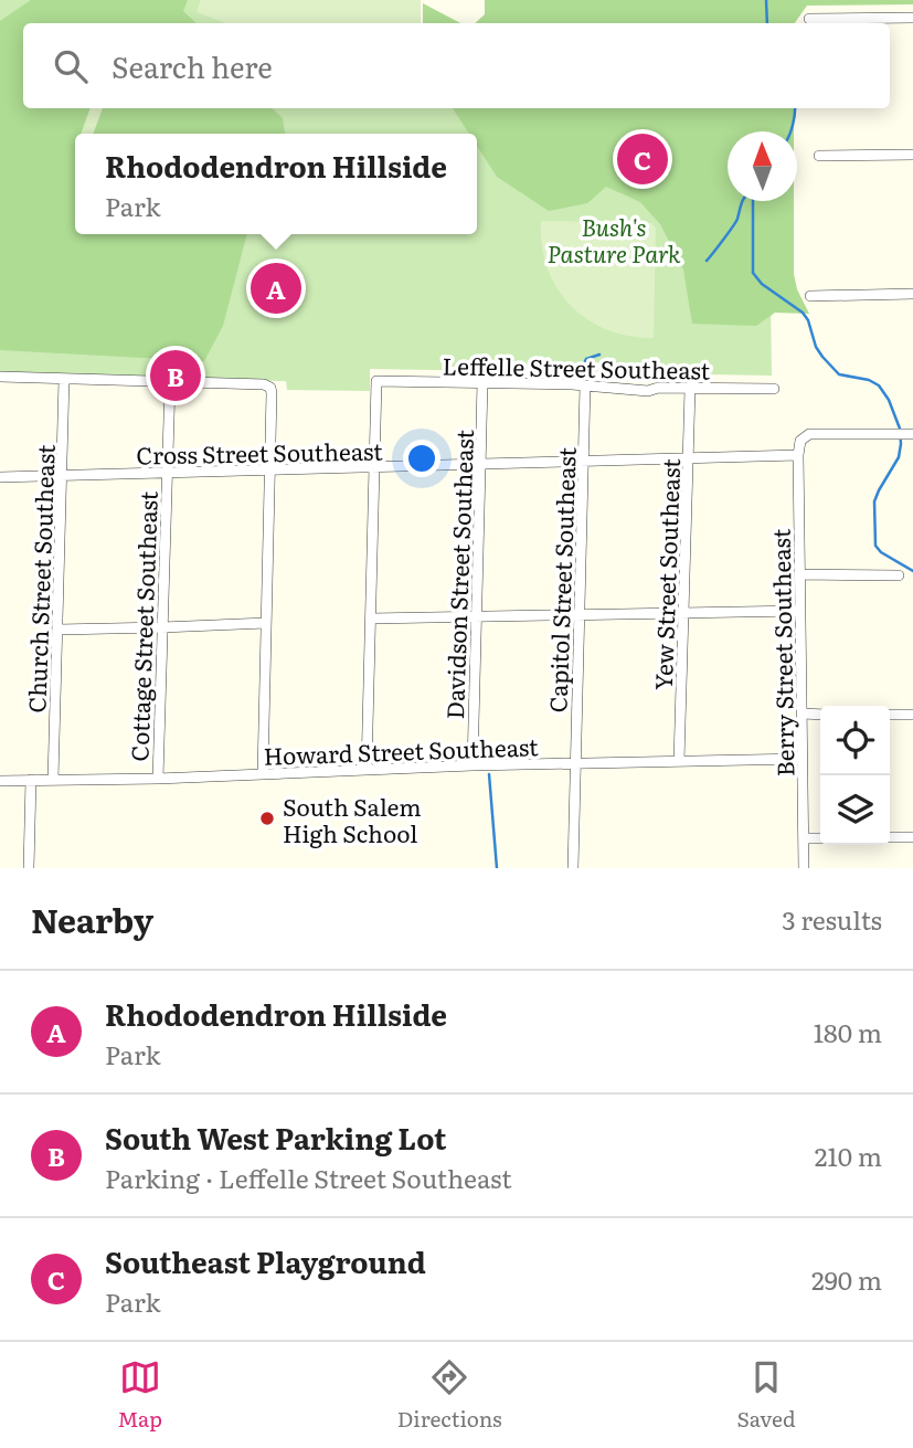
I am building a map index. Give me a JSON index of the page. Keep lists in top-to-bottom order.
{
  "streets": {
    "street": [
      "Leffelle Street Southeast",
      "Cross Street Southeast",
      "Davidson Street Southeast",
      "Yew Street Southeast",
      "Church Street Southeast",
      "Capitol Street Southeast",
      "Cottage Street Southeast",
      "Berry Street Southeast",
      "Howard Street Southeast"
    ]
  },
  "crossings": [
    ["Leffelle Street Southeast", "Cross Street Southeast"],
    ["Leffelle Street Southeast", "Davidson Street Southeast"],
    ["Leffelle Street Southeast", "Yew Street Southeast"],
    ["Leffelle Street Southeast", "Capitol Street Southeast"],
    ["Cross Street Southeast", "Davidson Street Southeast"],
    ["Cross Street Southeast", "Yew Street Southeast"],
    ["Cross Street Southeast", "Church Street Southeast"],
    ["Cross Street Southeast", "Capitol Street Southeast"],
    ["Cross Street Southeast", "Cottage Street Southeast"],
    ["Cross Street Southeast", "Berry Street Southeast"],
    ["Davidson Street Southeast", "Howard Street Southeast"],
    ["Yew Street Southeast", "Howard Street Southeast"],
    ["Church Street Southeast", "Howard Street Southeast"],
    ["Capitol Street Southeast", "Howard Street Southeast"],
    ["Cottage Street Southeast", "Howard Street Southeast"],
    ["Berry Street Southeast", "Howard Street Southeast"]
  ],
  "parks": ["Bush's Pasture Park"],
  "places": ["South Salem High School"],
  "north": "top",
  "page": {
    "search": "Search here",
    "pins": ["C", "A", "B"],
    "popup": ["Rhododendron Hillside", "Park"],
    "heading": ["Nearby", "3 results"],
    "list": [
      {
        "mark": "A",
        "name": "Rhododendron Hillside",
        "note": "Park",
        "value": "180 m"
      },
      {
        "mark": "B",
        "name": "South West Parking Lot",
        "note": "Parking · Leffelle Street Southeast",
        "value": "210 m"
      },
      {
        "mark": "C",
        "name": "Southeast Playground",
        "note": "Park",
        "value": "290 m"
      }
    ],
    "nav": ["Map", "Directions", "Saved"]
  }
}
